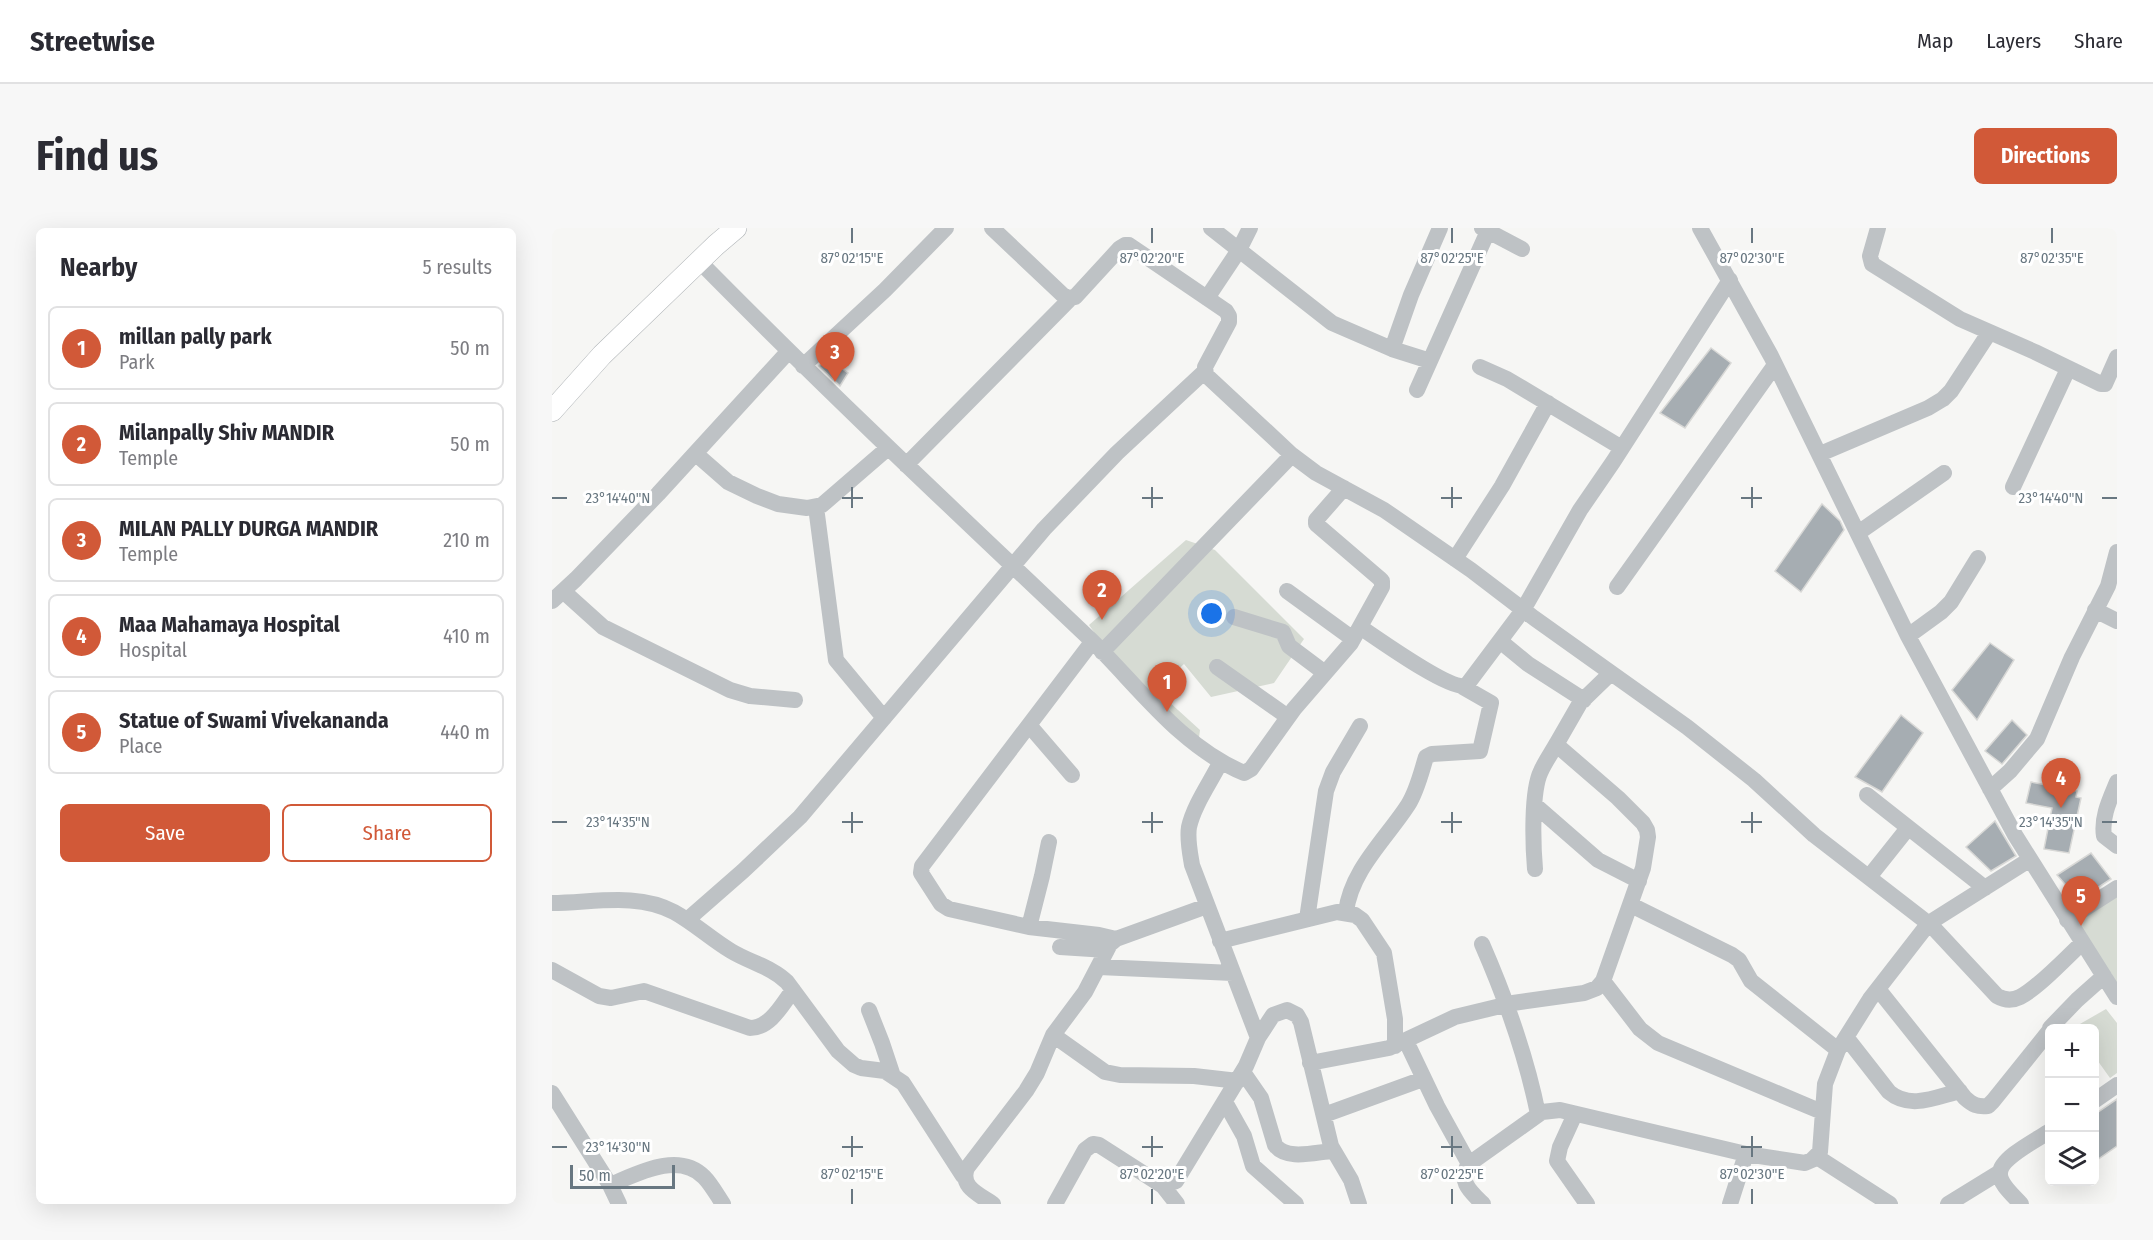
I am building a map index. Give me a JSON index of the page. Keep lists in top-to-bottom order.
{
  "scale_bar": "50 m",
  "page": {
    "header": "Streetwise",
    "nav": ["Map", "Layers", "Share"],
    "buttons": [
      "Directions",
      ["Save", "Share"]
    ],
    "title": "Find us",
    "heading": ["Nearby", "5 results"],
    "list": [
      {
        "mark": "1",
        "name": "millan pally park",
        "note": "Park",
        "value": "50 m"
      },
      {
        "mark": "2",
        "name": "Milanpally Shiv MANDIR",
        "note": "Temple",
        "value": "50 m"
      },
      {
        "mark": "3",
        "name": "MILAN PALLY DURGA MANDIR",
        "note": "Temple",
        "value": "210 m"
      },
      {
        "mark": "4",
        "name": "Maa Mahamaya Hospital",
        "note": "Hospital",
        "value": "410 m"
      },
      {
        "mark": "5",
        "name": "Statue of Swami Vivekananda",
        "note": "Place",
        "value": "440 m"
      }
    ],
    "pins": [
      "3",
      "2",
      "1",
      "4",
      "5"
    ],
    "map_buttons": ["+", "−"],
    "scale": "50 m"
  },
  "coordinates": [
    "87°02'15\"E",
    "87°02'20\"E",
    "87°02'25\"E",
    "87°02'30\"E",
    "87°02'35\"E",
    "23°14'40\"N",
    "23°14'35\"N",
    "23°14'30\"N"
  ]
}
